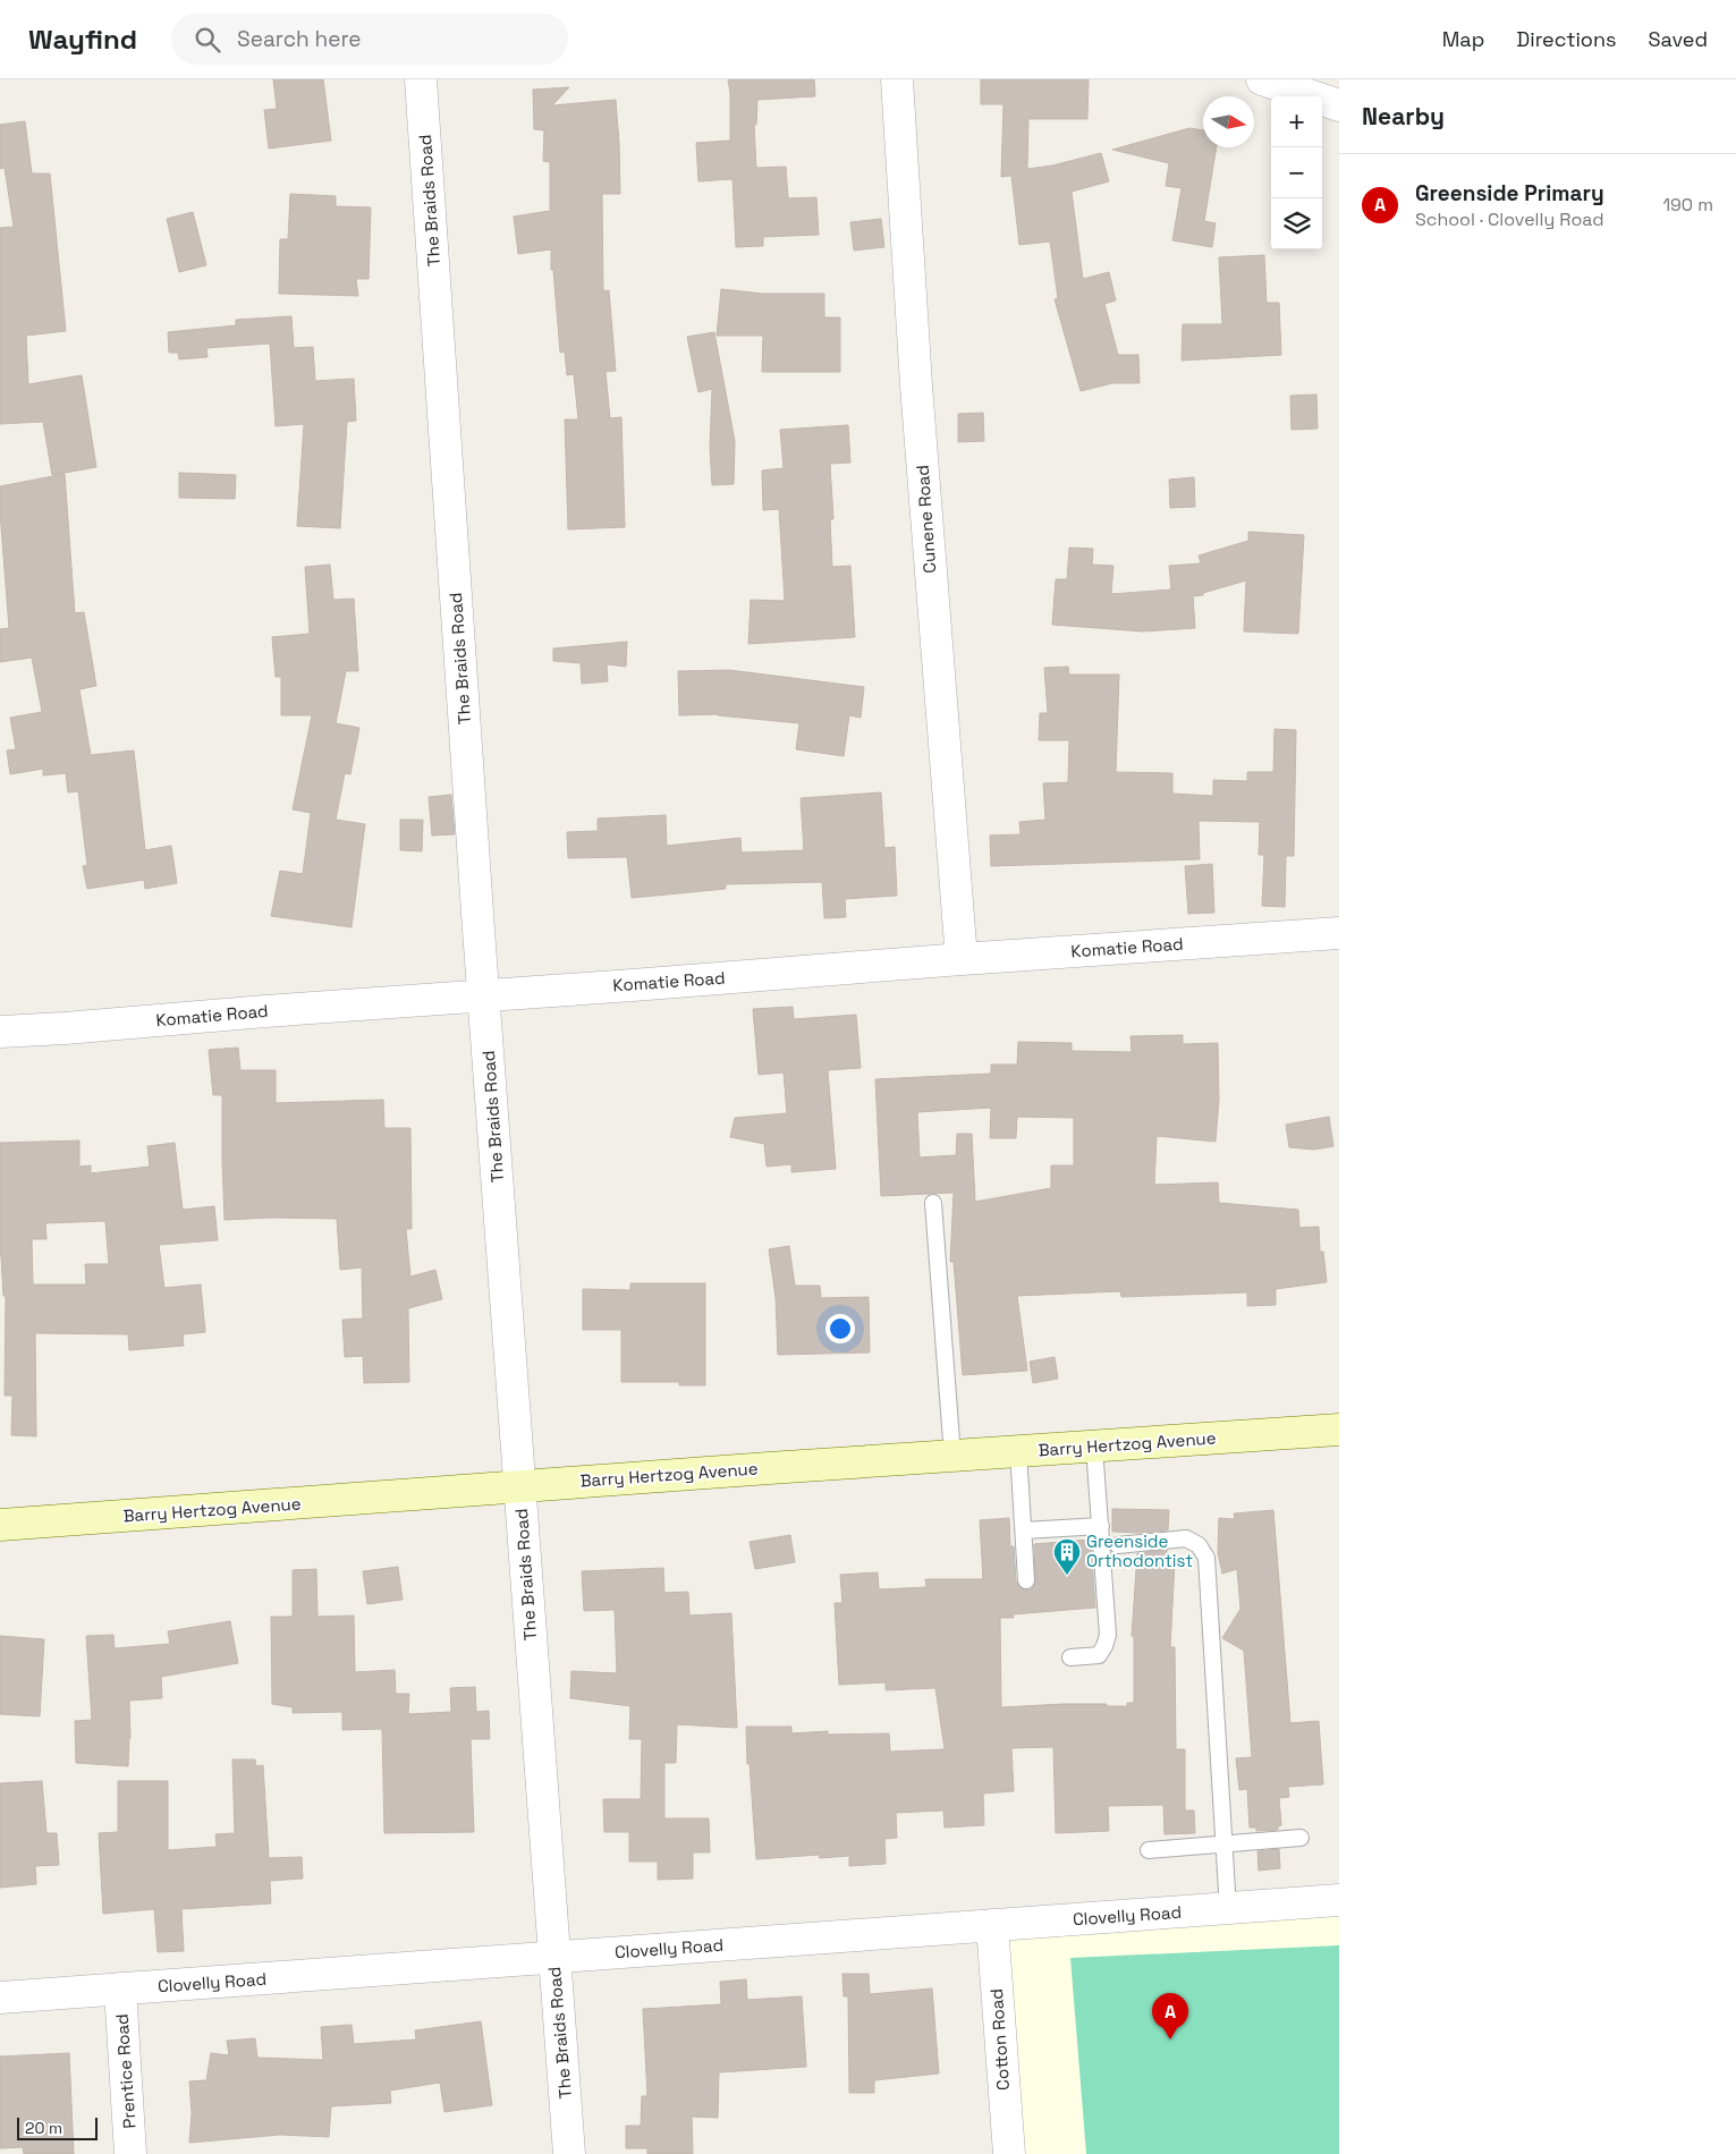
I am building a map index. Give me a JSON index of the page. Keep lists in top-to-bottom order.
{
  "streets": {
    "main road": ["Barry Hertzog Avenue"],
    "street": [
      "The Braids Road",
      "Cunene Road",
      "Komatie Road",
      "Clovelly Road",
      "Cotton Road",
      "Prentice Road"
    ]
  },
  "crossings": [
    ["The Braids Road", "Komatie Road"],
    ["The Braids Road", "Barry Hertzog Avenue"],
    ["The Braids Road", "Clovelly Road"],
    ["Cunene Road", "Komatie Road"],
    ["Clovelly Road", "Cotton Road"],
    ["Clovelly Road", "Prentice Road"]
  ],
  "places": {
    "building": ["Greenside Orthodontist"]
  },
  "scale_bar": "20 m",
  "north": "right",
  "page": {
    "header": "Wayfind",
    "search": "Search here",
    "nav": ["Map", "Directions", "Saved"],
    "heading": "Nearby",
    "map_buttons": ["+", "−"],
    "list": [
      {
        "mark": "A",
        "name": "Greenside Primary",
        "note": "School · Clovelly Road",
        "value": "190 m"
      }
    ],
    "pins": "A",
    "scale": "20 m"
  }
}
